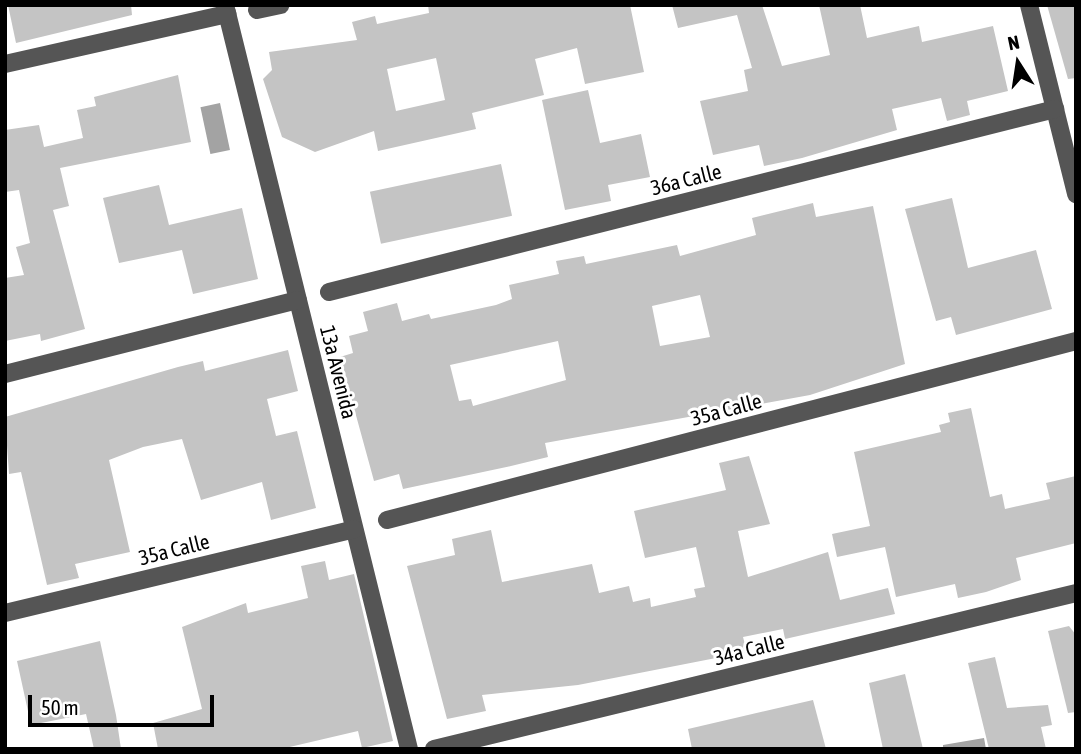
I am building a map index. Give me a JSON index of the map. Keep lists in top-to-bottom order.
{
  "streets": {
    "street": [
      "36a Calle",
      "13a Avenida",
      "35a Calle",
      "34a Calle"
    ]
  },
  "crossings": [
    ["13a Avenida", "35a Calle"]
  ],
  "scale_bar": "50 m",
  "north": "top"
}
